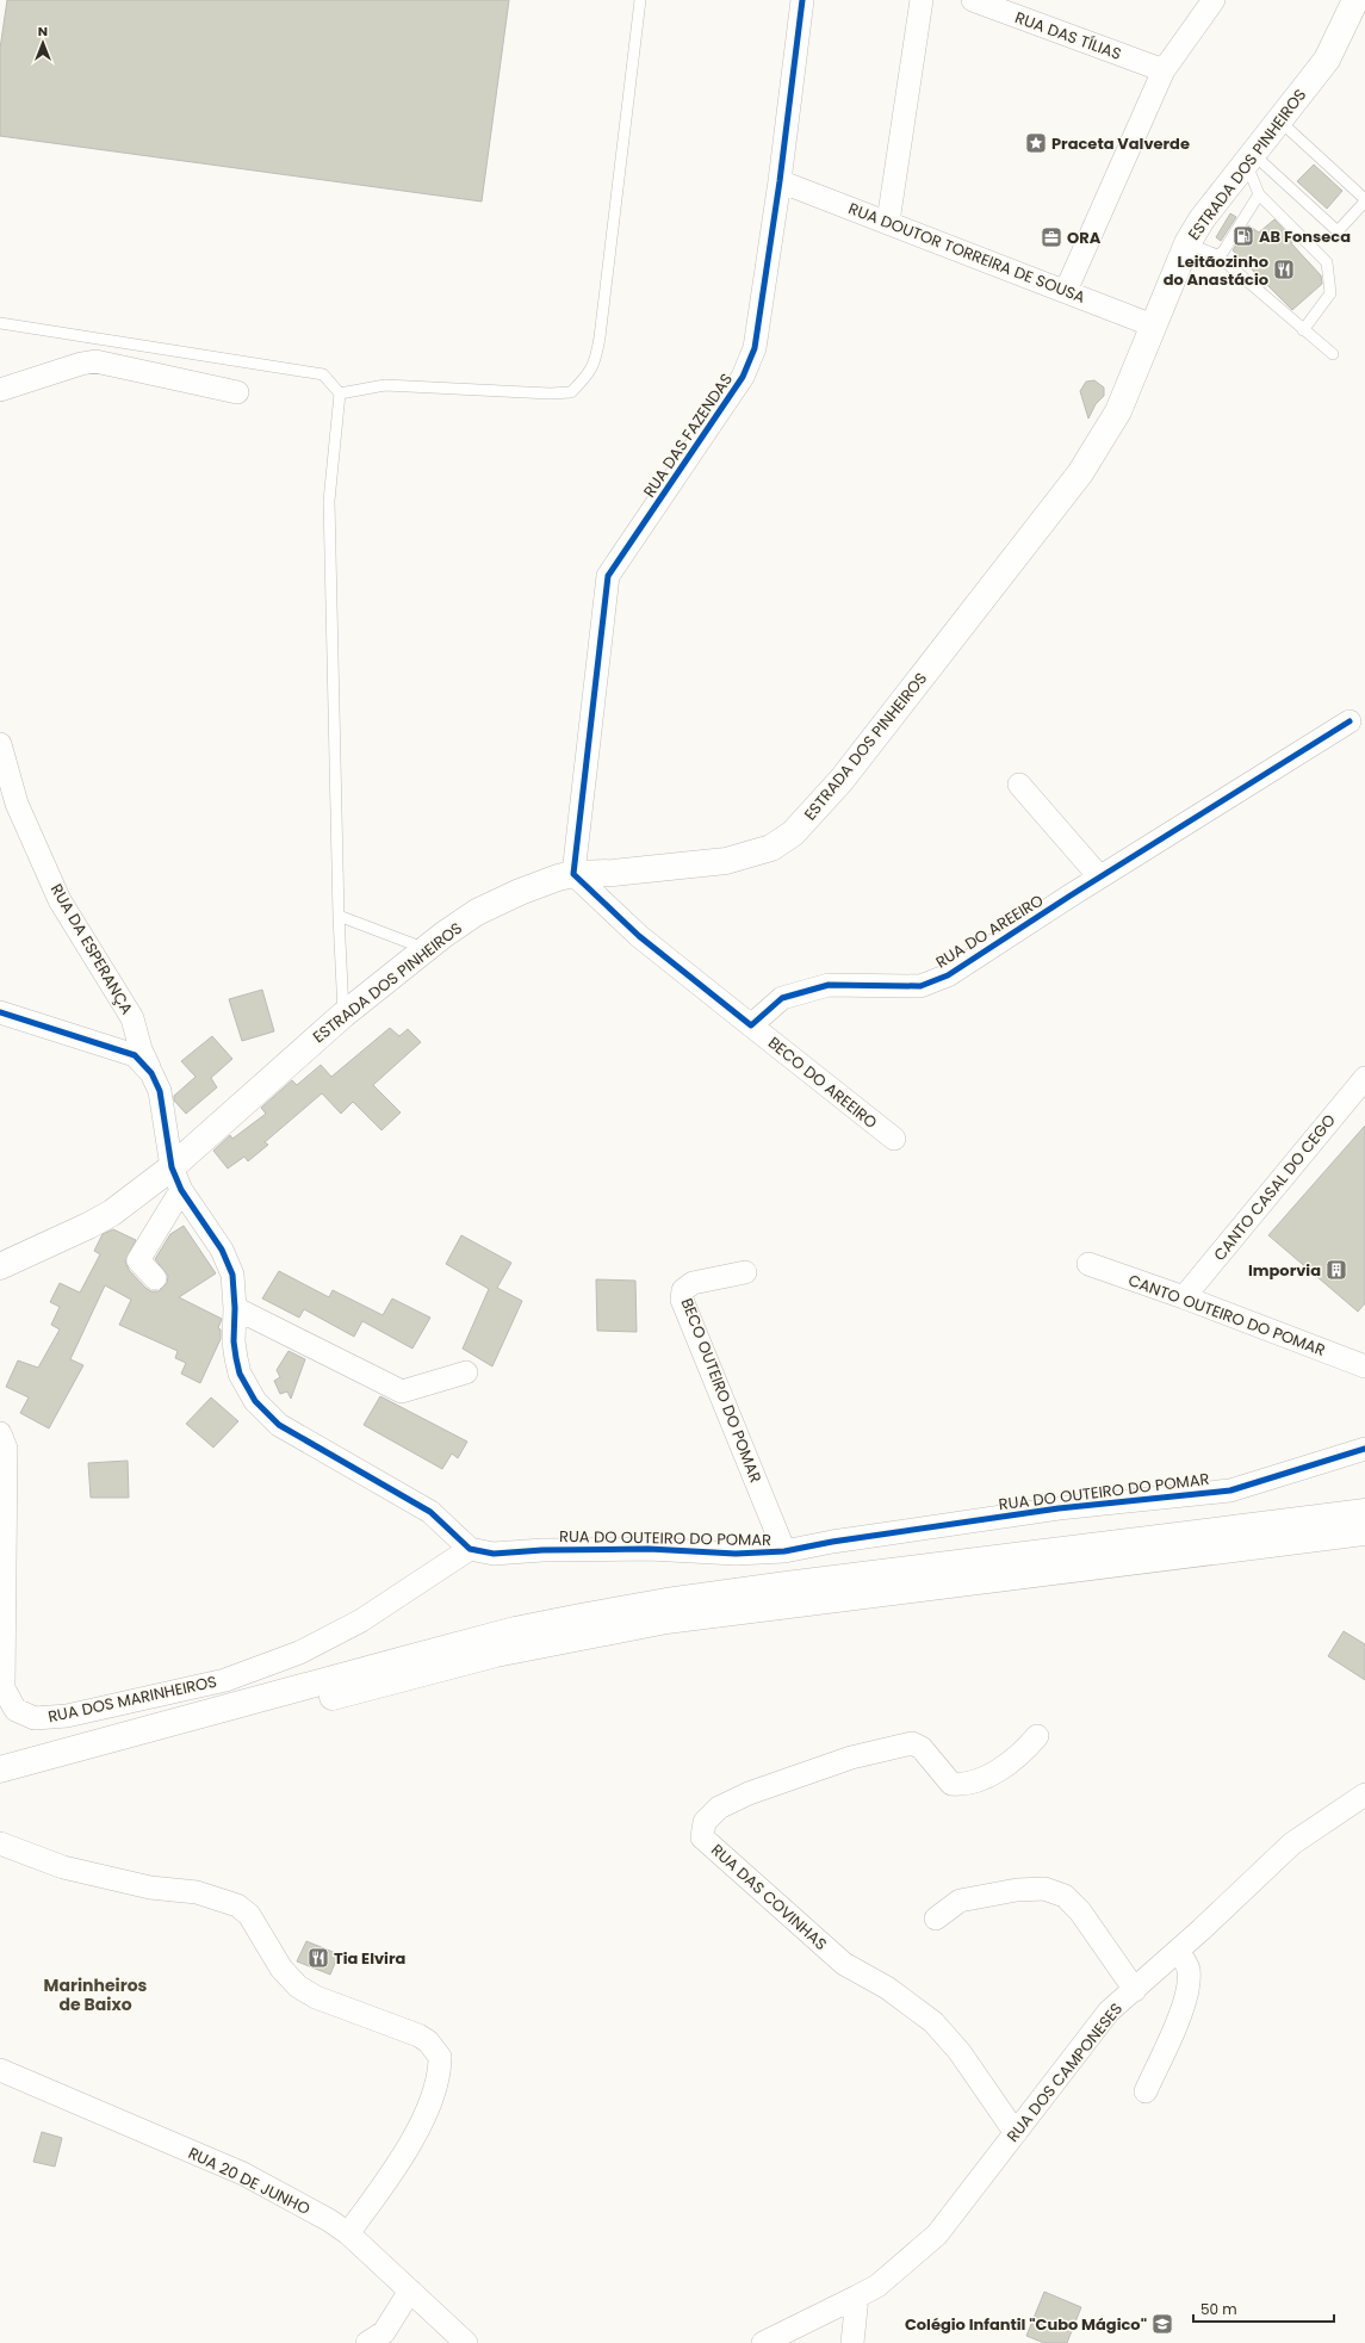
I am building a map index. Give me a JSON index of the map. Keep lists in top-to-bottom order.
{
  "streets": {
    "main road": ["ESTRADA DOS PINHEIROS"],
    "street": [
      "RUA DAS TÍLIAS",
      "RUA DOUTOR TORREIRA DE SOUSA",
      "RUA DAS FAZENDAS",
      "RUA DO AREEIRO",
      "RUA DA ESPERANÇA",
      "BECO DO AREEIRO",
      "CANTO CASAL DO CEGO",
      "CANTO OUTEIRO DO POMAR",
      "BECO OUTEIRO DO POMAR",
      "RUA DO OUTEIRO DO POMAR",
      "RUA DOS MARINHEIROS",
      "RUA DAS COVINHAS",
      "RUA DOS CAMPONESES",
      "RUA 20 DE JUNHO"
    ]
  },
  "crossings": [
    ["ESTRADA DOS PINHEIROS", "RUA DOUTOR TORREIRA DE SOUSA"],
    ["ESTRADA DOS PINHEIROS", "RUA DAS FAZENDAS"],
    ["ESTRADA DOS PINHEIROS", "RUA DA ESPERANÇA"],
    ["RUA DOUTOR TORREIRA DE SOUSA", "RUA DAS FAZENDAS"],
    ["RUA DO AREEIRO", "BECO DO AREEIRO"],
    ["CANTO CASAL DO CEGO", "CANTO OUTEIRO DO POMAR"],
    ["BECO OUTEIRO DO POMAR", "RUA DO OUTEIRO DO POMAR"],
    ["RUA DO OUTEIRO DO POMAR", "RUA DOS MARINHEIROS"],
    ["RUA DAS COVINHAS", "RUA DOS CAMPONESES"]
  ],
  "districts": ["Marinheiros de Baixo"],
  "places": {
    "place": ["Praceta Valverde"],
    "fuel station": ["AB Fonseca"],
    "office": ["ORA"],
    "restaurant": ["Leitãozinho do Anastácio", "Tia Elvira"],
    "building": ["Imporvia"],
    "school or university": ["Colégio Infantil \"Cubo Mágico\""]
  },
  "scale_bar": "50 m",
  "north": "top"
}
